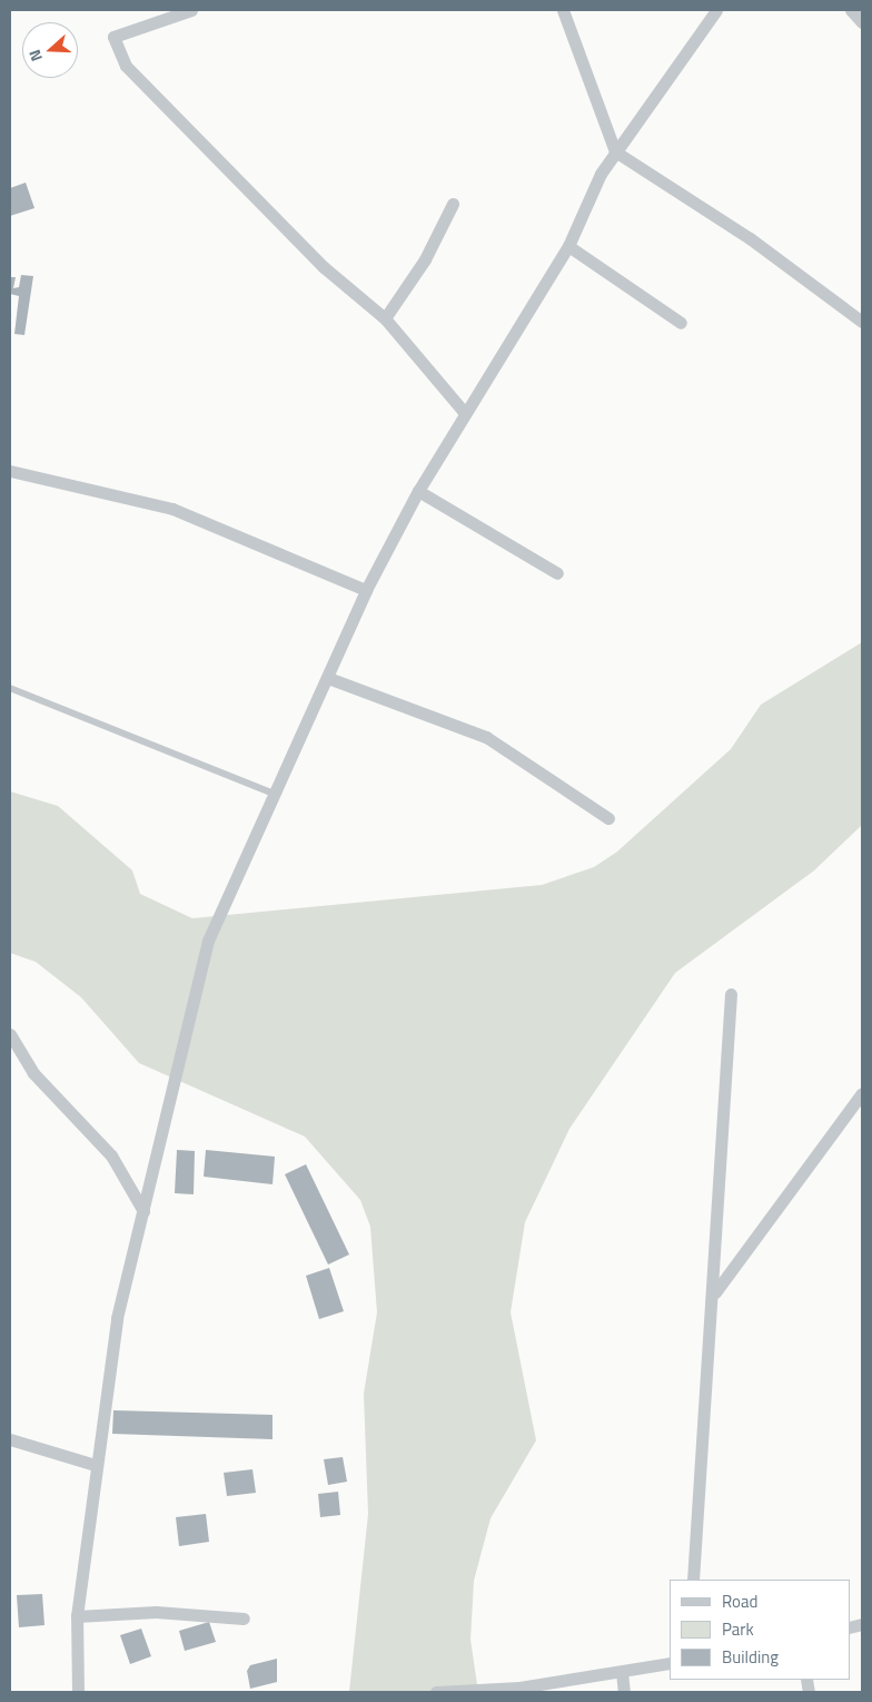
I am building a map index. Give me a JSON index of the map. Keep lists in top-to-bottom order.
{
  "legend": ["Road", "Park", "Building"],
  "north": "left"
}
